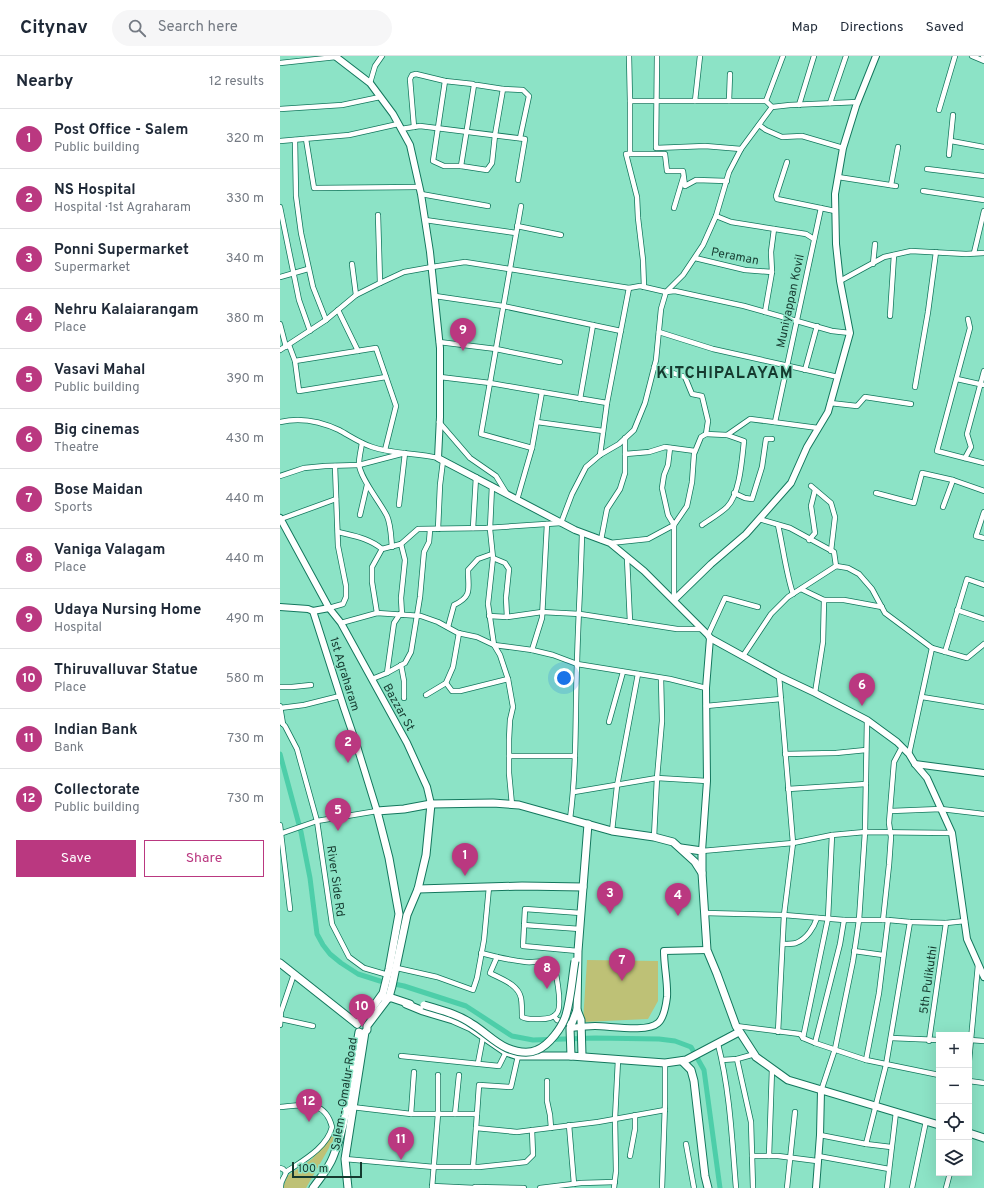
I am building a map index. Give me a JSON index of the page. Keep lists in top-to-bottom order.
{
  "streets": {
    "main road": ["Bazzar St", "Salem - Omalur Road"],
    "street": [
      "Peraman",
      "Muniyappan Kovil",
      "1st Agraharam",
      "River Side Rd",
      "5th Pulikuthi"
    ]
  },
  "districts": ["KITCHIPALAYAM"],
  "scale_bar": "100 m",
  "page": {
    "header": "Citynav",
    "search": "Search here",
    "nav": ["Map", "Directions", "Saved"],
    "heading": ["Nearby", "12 results"],
    "list": [
      {
        "mark": "1",
        "name": "Post Office - Salem",
        "note": "Public building",
        "value": "320 m"
      },
      {
        "mark": "2",
        "name": "NS Hospital",
        "note": "Hospital · 1st Agraharam",
        "value": "330 m"
      },
      {
        "mark": "3",
        "name": "Ponni Supermarket",
        "note": "Supermarket",
        "value": "340 m"
      },
      {
        "mark": "4",
        "name": "Nehru Kalaiarangam",
        "note": "Place",
        "value": "380 m"
      },
      {
        "mark": "5",
        "name": "Vasavi Mahal",
        "note": "Public building",
        "value": "390 m"
      },
      {
        "mark": "6",
        "name": "Big cinemas",
        "note": "Theatre",
        "value": "430 m"
      },
      {
        "mark": "7",
        "name": "Bose Maidan",
        "note": "Sports",
        "value": "440 m"
      },
      {
        "mark": "8",
        "name": "Vaniga Valagam",
        "note": "Place",
        "value": "440 m"
      },
      {
        "mark": "9",
        "name": "Udaya Nursing Home",
        "note": "Hospital",
        "value": "490 m"
      },
      {
        "mark": "10",
        "name": "Thiruvalluvar Statue",
        "note": "Place",
        "value": "580 m"
      },
      {
        "mark": "11",
        "name": "Indian Bank",
        "note": "Bank",
        "value": "730 m"
      },
      {
        "mark": "12",
        "name": "Collectorate",
        "note": "Public building",
        "value": "730 m"
      }
    ],
    "pins": [
      "9",
      "6",
      "2",
      "5",
      "1",
      "3",
      "4",
      "7",
      "8",
      "10",
      "12",
      "11"
    ],
    "buttons": ["Save", "Share"],
    "map_buttons": ["+", "−"],
    "scale": "100 m"
  }
}
